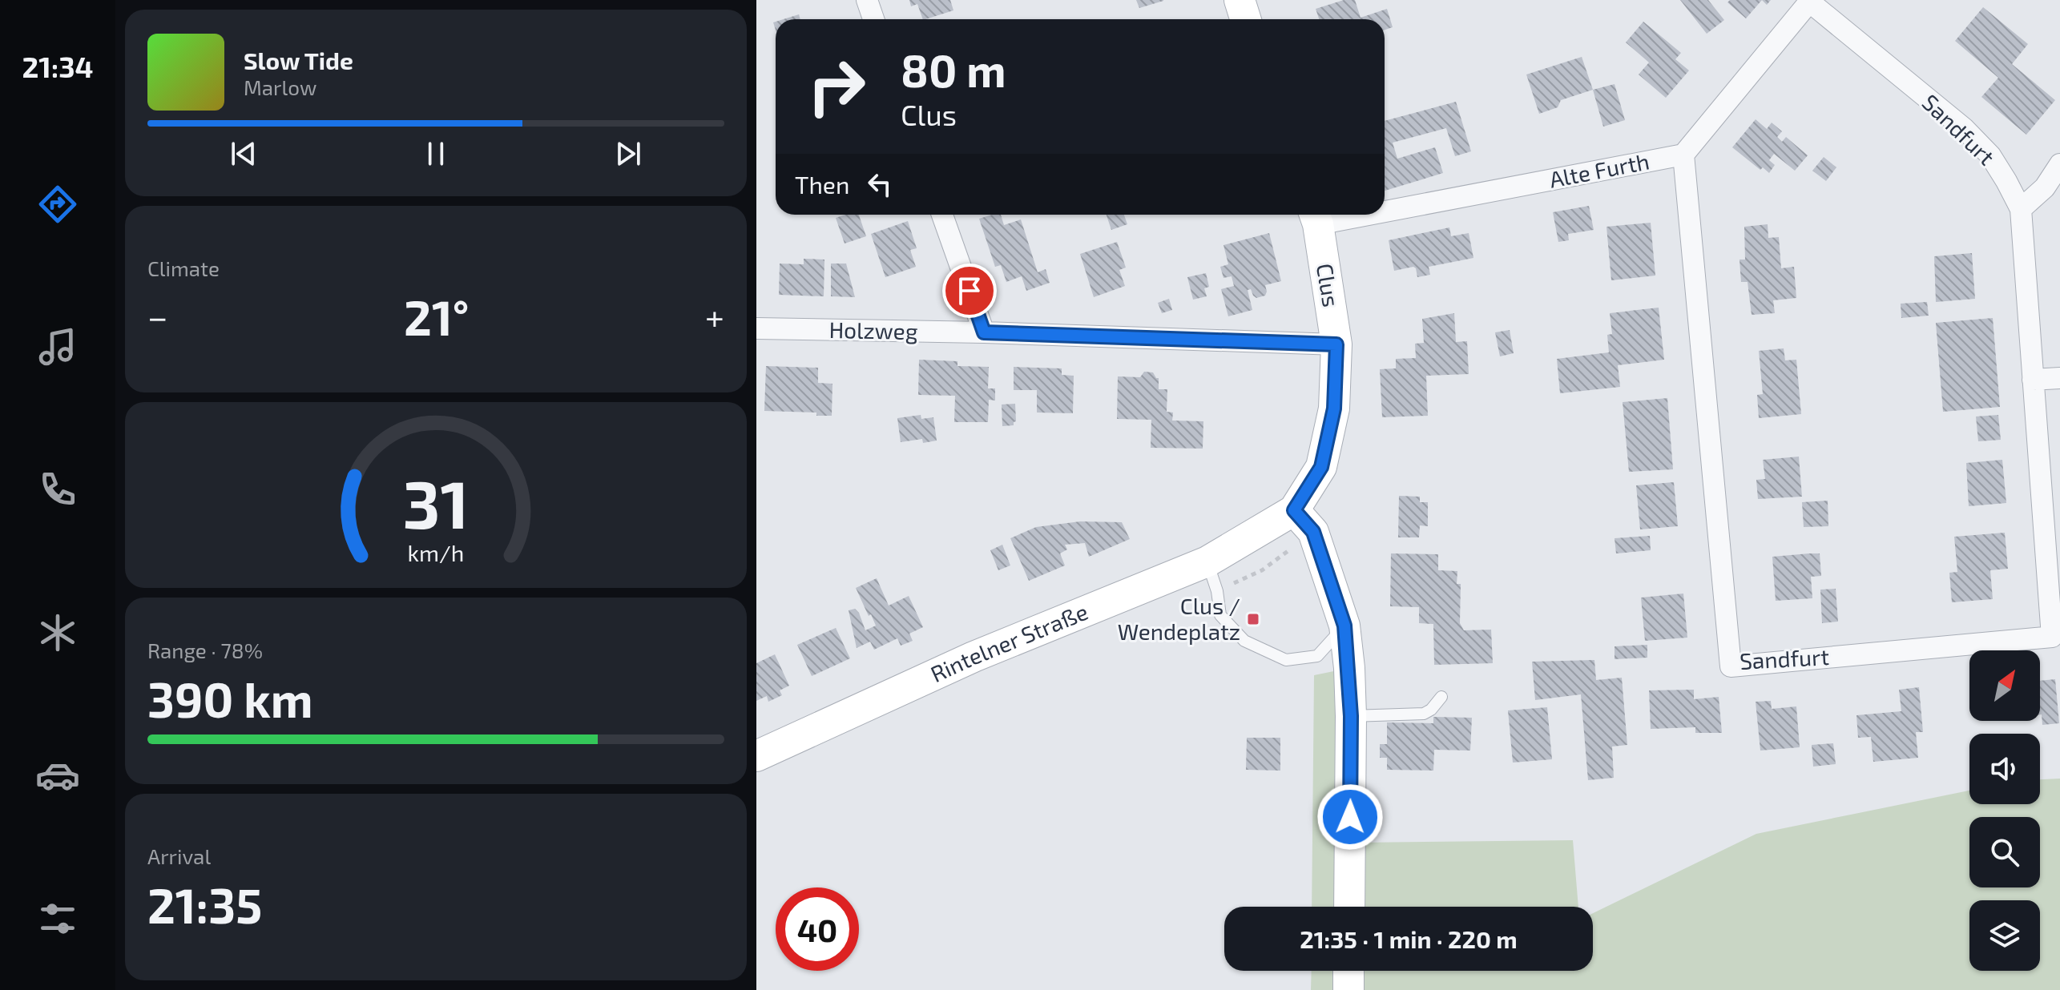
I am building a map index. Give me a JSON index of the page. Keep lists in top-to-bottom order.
{
  "streets": {
    "main road": ["Clus", "Rintelner Straße"],
    "street": ["Sandfurt", "Alte Furth", "Holzweg"]
  },
  "crossings": [
    ["Sandfurt", "Alte Furth"],
    ["Clus", "Holzweg"],
    ["Clus", "Rintelner Straße"]
  ],
  "places": {
    "transit": ["Clus / Wendeplatz"]
  },
  "north": "top right",
  "page": {
    "tabs": "21:34",
    "turn": ["80 m", "Clus"],
    "song": ["Slow Tide", "Marlow"],
    "then": "Then",
    "tile": [
      "Climate",
      ["Range · 78%", "390 km"],
      ["Arrival", "21:35"]
    ],
    "heat": ["−", "21°", "+"],
    "limit": "40",
    "trip": "21:35 · 1 min · 220 m",
    "gauge": ["31", "km/h"]
  }
}
